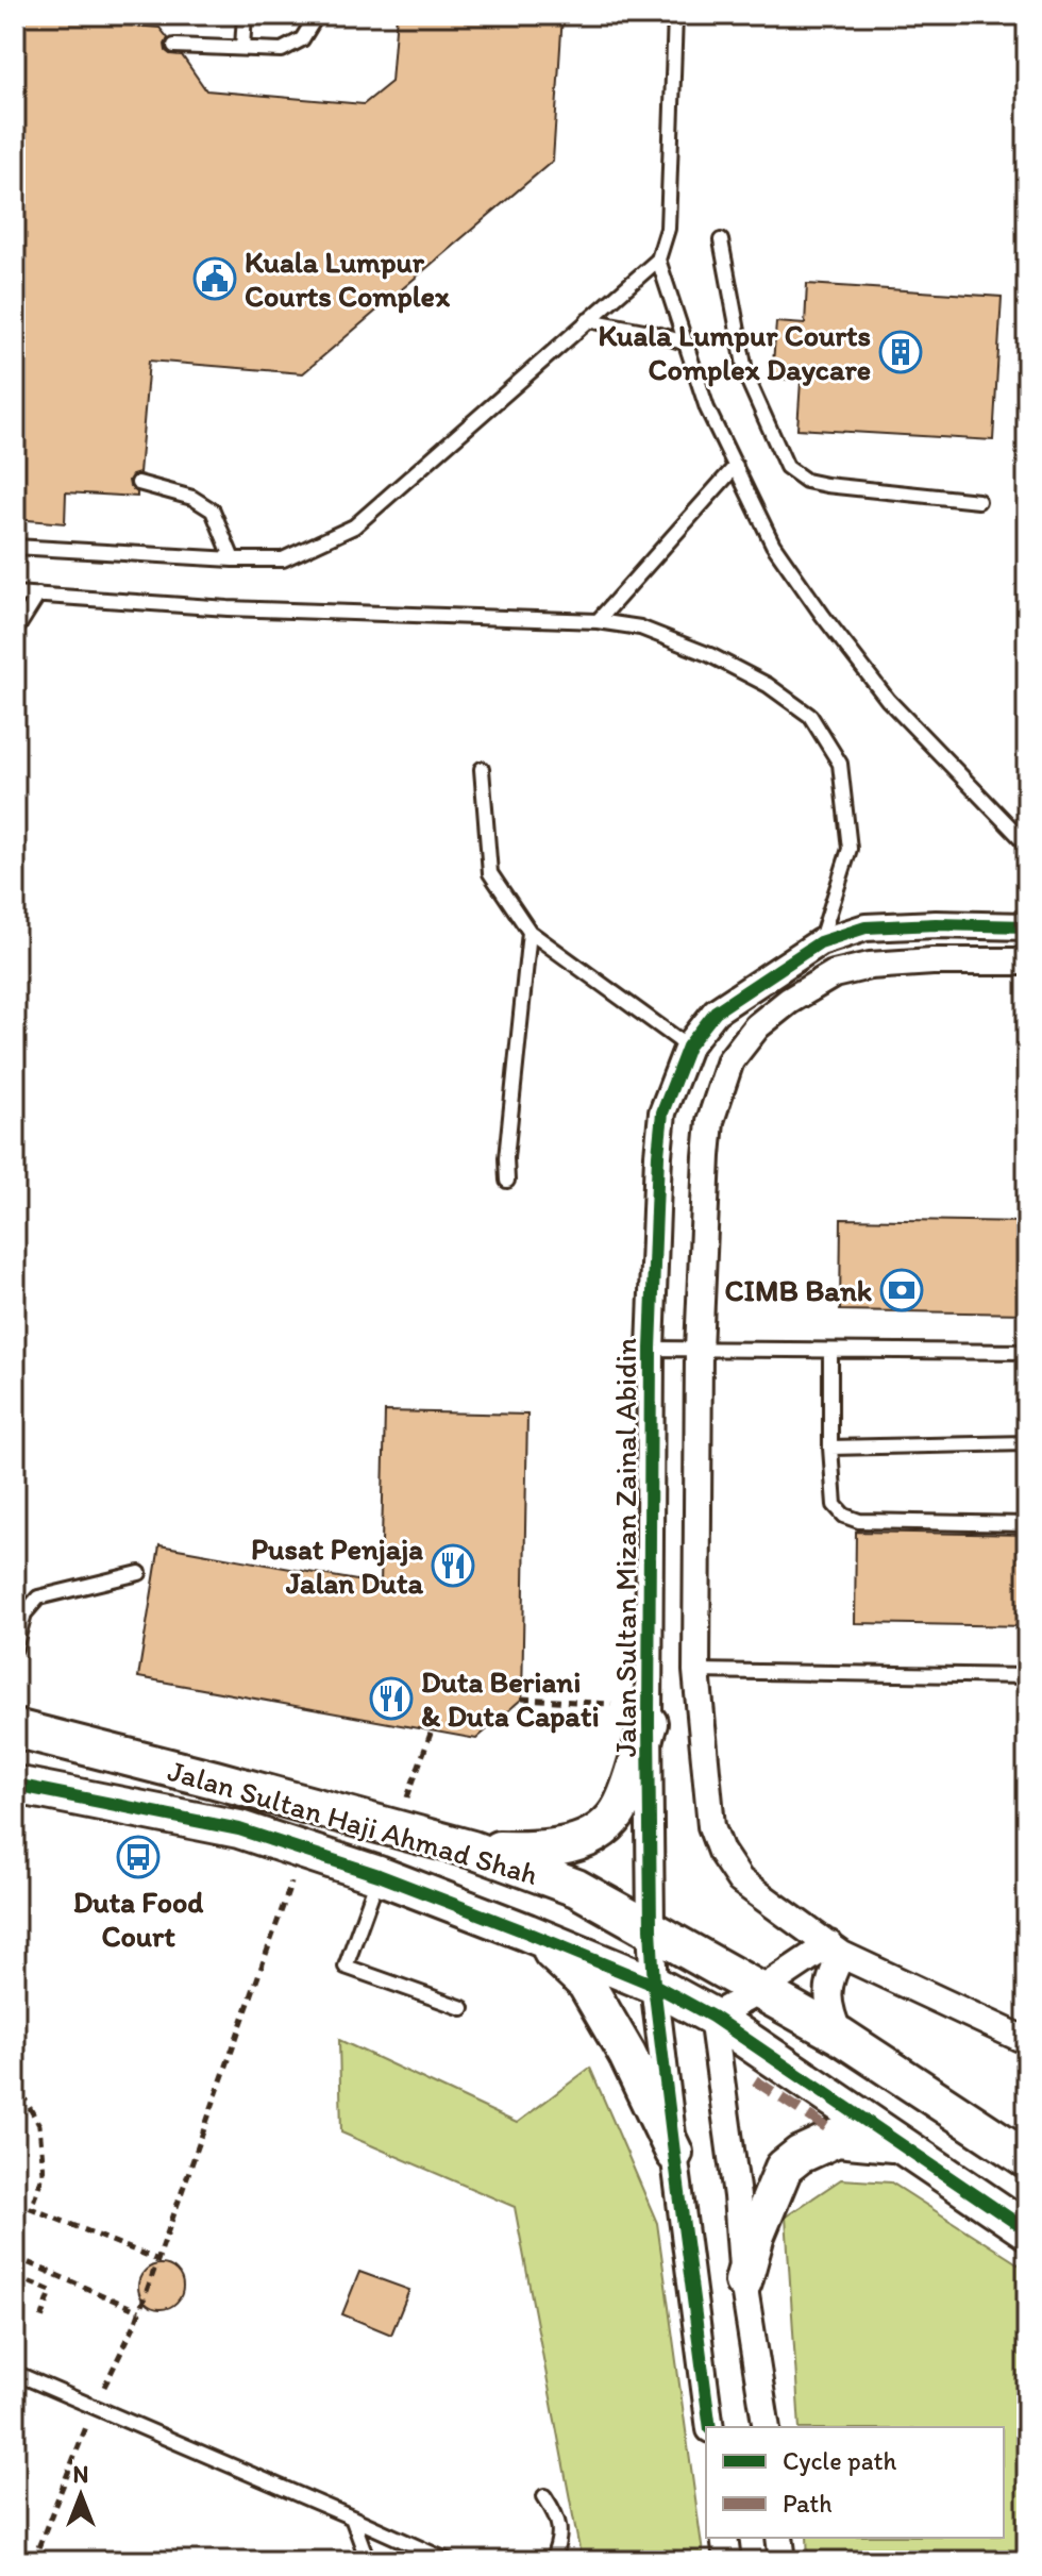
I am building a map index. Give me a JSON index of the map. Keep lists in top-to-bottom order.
{
  "streets": {
    "street": ["Jalan Sultan Mizan Zainal Abidin", "Jalan Sultan Haji Ahmad Shah"]
  },
  "crossings": [
    ["Jalan Sultan Mizan Zainal Abidin", "Jalan Sultan Haji Ahmad Shah"]
  ],
  "places": {
    "public building": ["Kuala Lumpur Courts Complex"],
    "building": ["Kuala Lumpur Courts Complex Daycare"],
    "bank": ["CIMB Bank"],
    "restaurant": ["Pusat Penjaja Jalan Duta", "Duta Beriani & Duta Capati"],
    "bus stop": ["Duta Food Court"]
  },
  "legend": ["Cycle path", "Path"],
  "north": "top"
}
